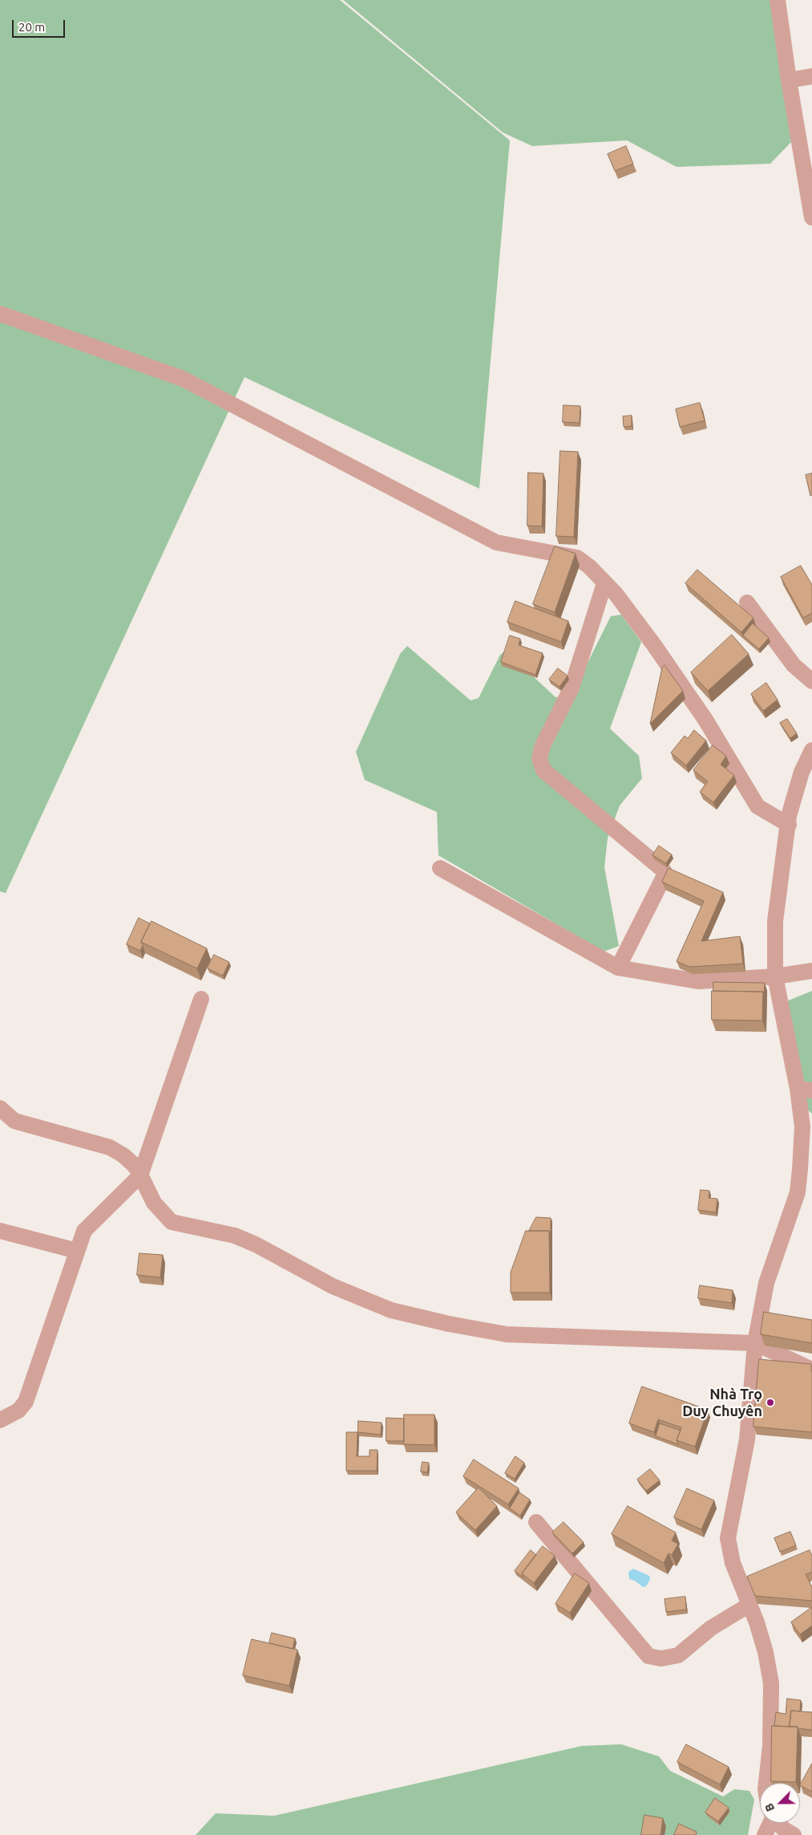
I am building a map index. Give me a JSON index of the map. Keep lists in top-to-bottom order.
{
  "places": ["Nhà Trọ Duy Chuyên"],
  "scale_bar": "20 m",
  "north": "bottom left"
}
